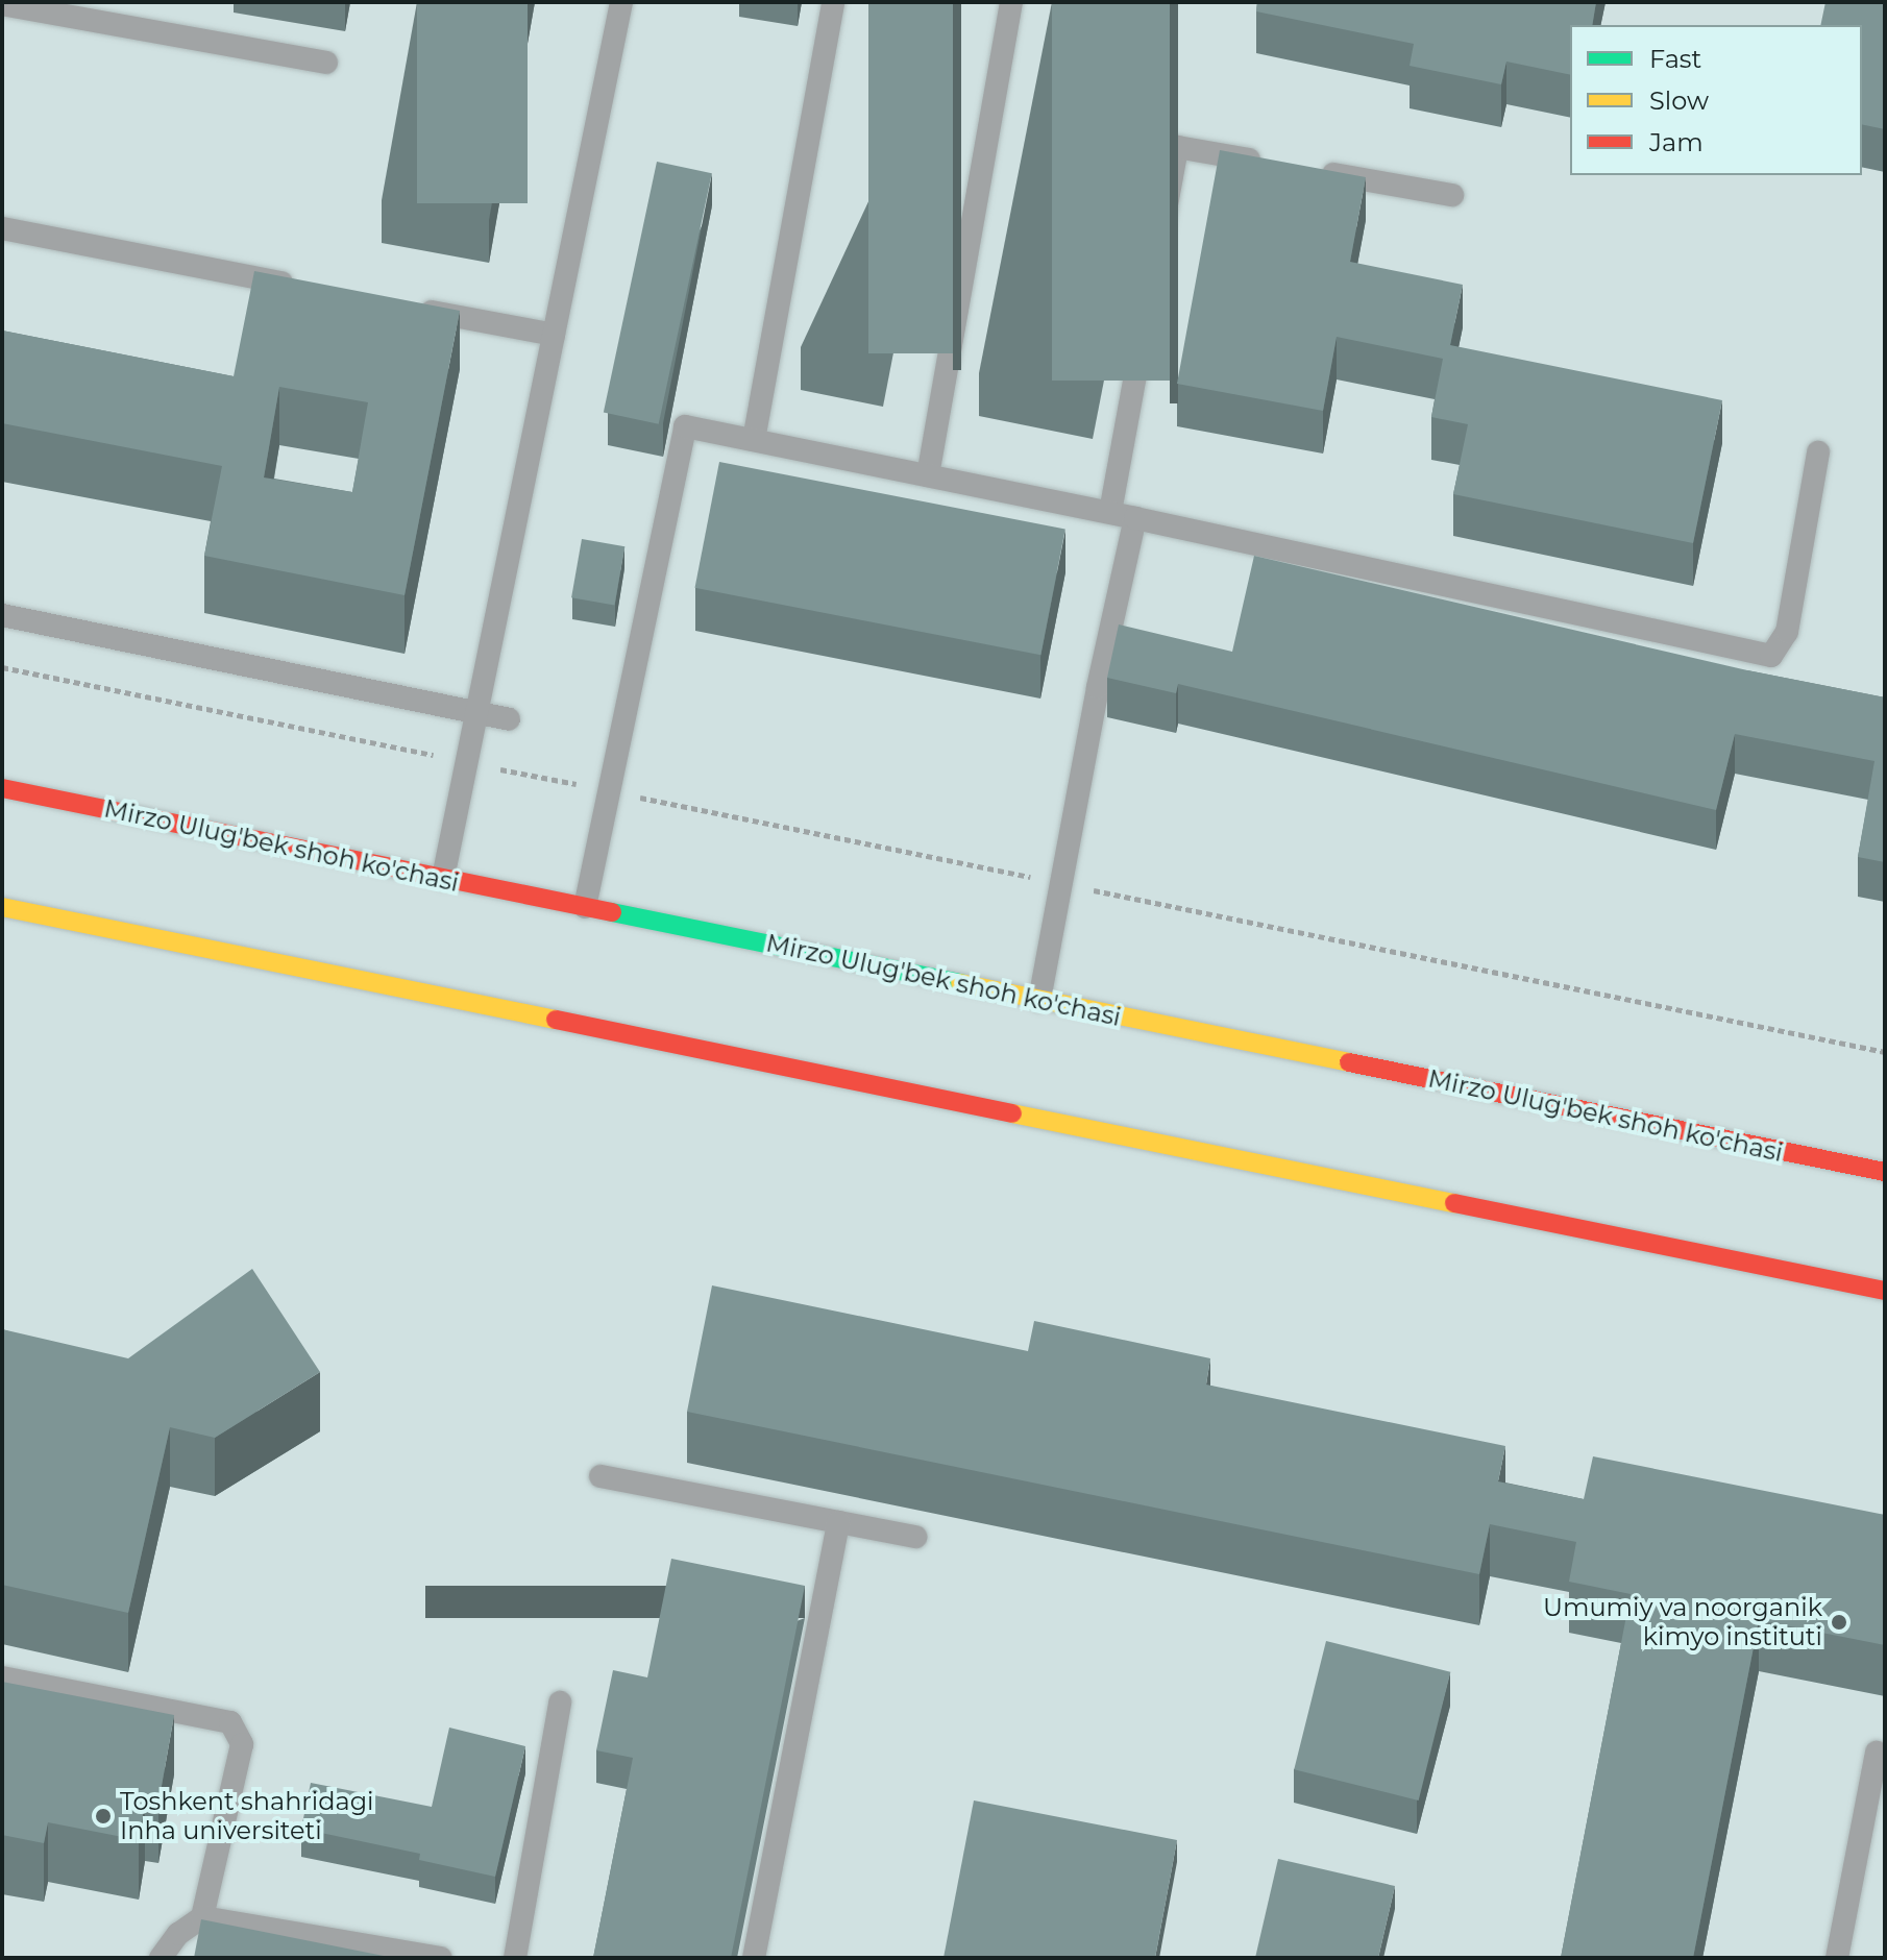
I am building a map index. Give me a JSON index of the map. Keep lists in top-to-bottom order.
{
  "streets": {
    "main road": ["Mirzo Ulug'bek shoh ko'chasi"]
  },
  "places": ["Umumiy va noorganik kimyo instituti", "Toshkent shahridagi Inha universiteti"],
  "legend": ["Fast", "Slow", "Jam"]
}
